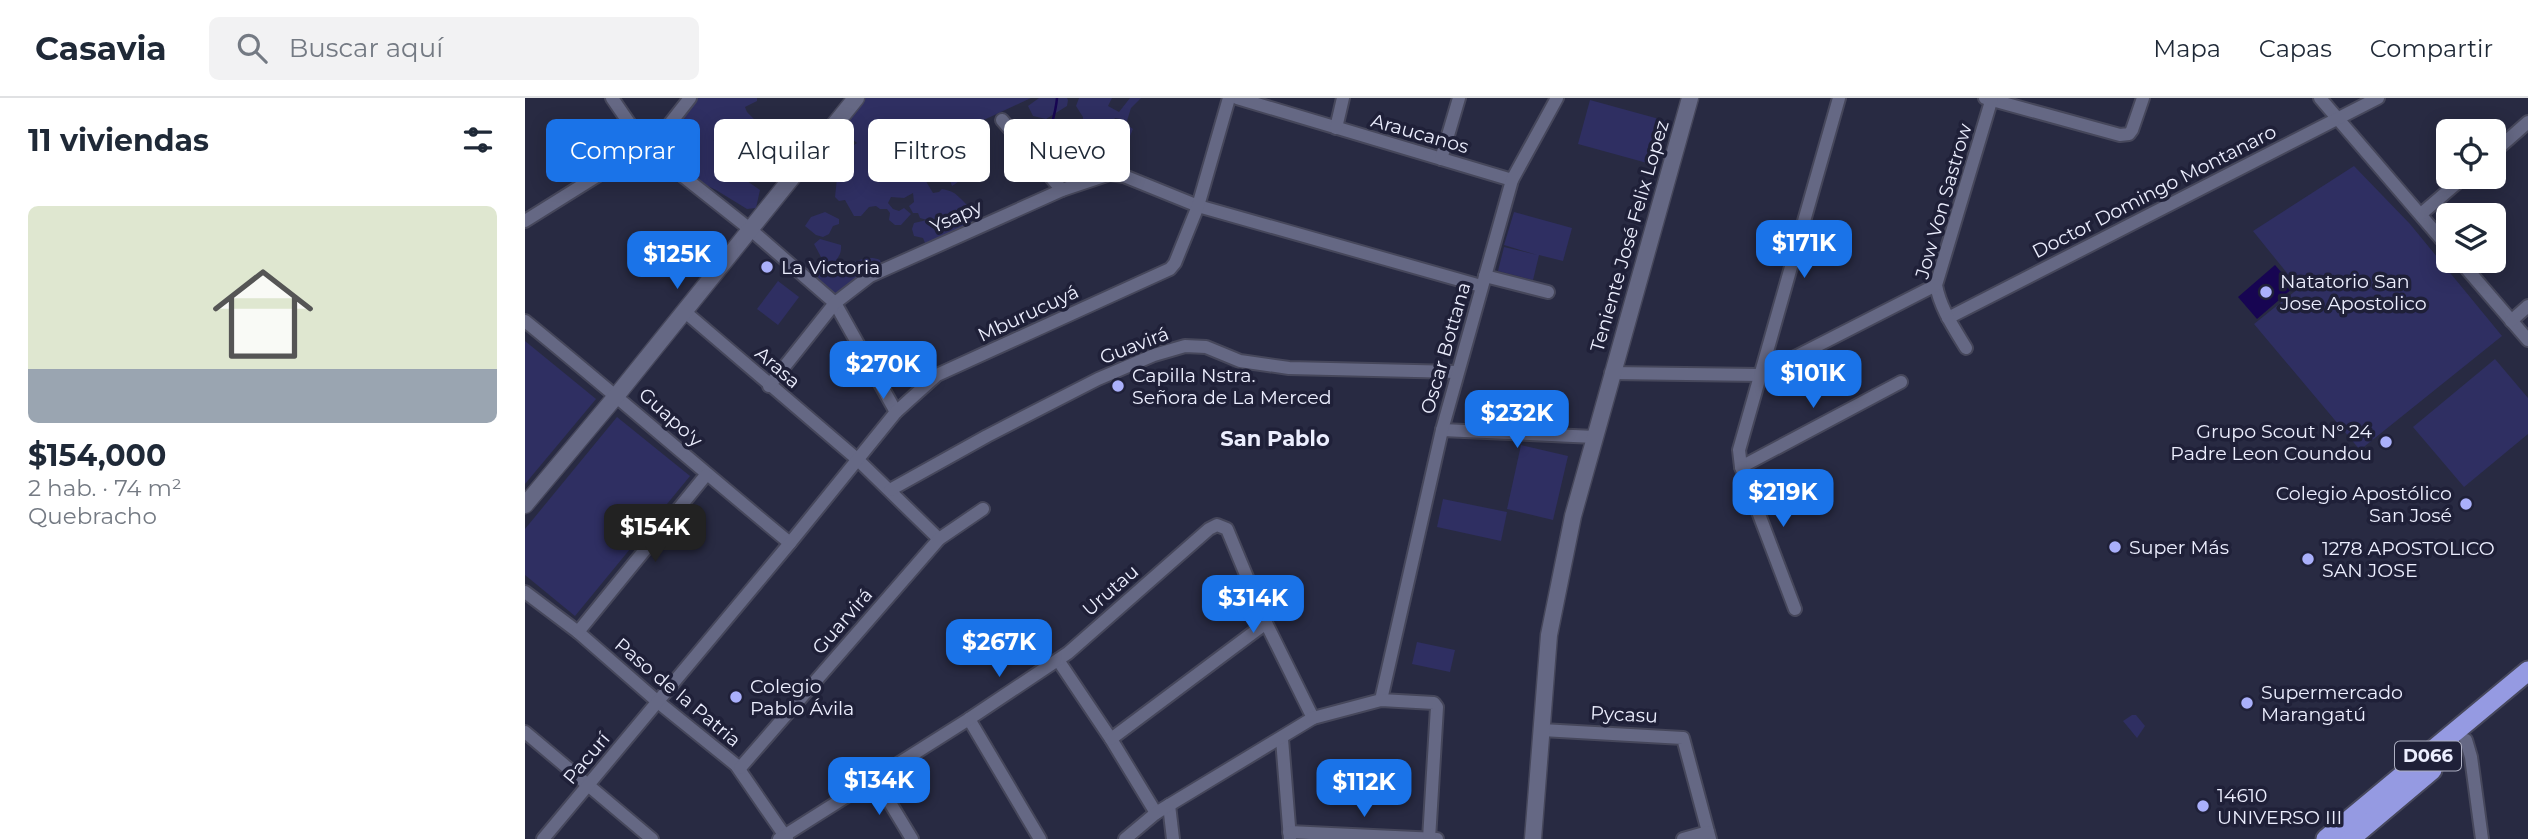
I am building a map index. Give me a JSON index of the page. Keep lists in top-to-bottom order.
{
  "streets": {
    "highway": ["D066"],
    "main road": ["Teniente José Felix Lopez"],
    "street": [
      "Araucanos",
      "Doctor Domingo Montanaro",
      "Jow Von Sastrow",
      "Ysapy",
      "Mburucuyá",
      "Guavirá",
      "Oscar Bottana",
      "Arasa",
      "Guapo'y",
      "Urutau",
      "Guarvirá",
      "Paso de la Patria",
      "Pycasu",
      "Pacurí"
    ]
  },
  "crossings": [
    ["Araucanos", "Oscar Bottana"],
    ["Doctor Domingo Montanaro", "Jow Von Sastrow"],
    ["Ysapy", "Mburucuyá"],
    ["Ysapy", "Oscar Bottana"],
    ["Ysapy", "Arasa"],
    ["Teniente José Felix Lopez", "Pycasu"],
    ["Mburucuyá", "Arasa"],
    ["Mburucuyá", "Guapo'y"],
    ["Mburucuyá", "Paso de la Patria"],
    ["Mburucuyá", "Pacurí"],
    ["Guavirá", "Oscar Bottana"],
    ["Guavirá", "Arasa"],
    ["Arasa", "Guarvirá"],
    ["Urutau", "Paso de la Patria"],
    ["Guarvirá", "Paso de la Patria"],
    ["Paso de la Patria", "Pacurí"]
  ],
  "districts": ["San Pablo"],
  "places": [
    "La Victoria",
    "Natatorio San Jose Apostolico",
    "Capilla Nstra. Señora de La Merced",
    "Grupo Scout N° 24 Padre Leon Coundou",
    "Colegio Apostólico San José",
    "Super Más",
    "1278 APOSTOLICO SAN JOSE",
    "Colegio Pablo Ávila",
    "Supermercado Marangatú",
    "14610 UNIVERSO III"
  ],
  "page": {
    "header": "Casavia",
    "search": "Buscar aquí",
    "nav": ["Mapa", "Capas", "Compartir"],
    "heading": "11 viviendas",
    "chip": [
      "Comprar",
      "Alquilar",
      "Filtros",
      "Nuevo"
    ],
    "list": [
      {
        "name": "$154,000",
        "note": "2 hab. · 74 m² · Quebracho"
      }
    ],
    "price": [
      "$171K",
      "$125K",
      "$270K",
      "$101K",
      "$232K",
      "$219K",
      "$154K",
      "$314K",
      "$267K",
      "$134K",
      "$112K"
    ]
  }
}
